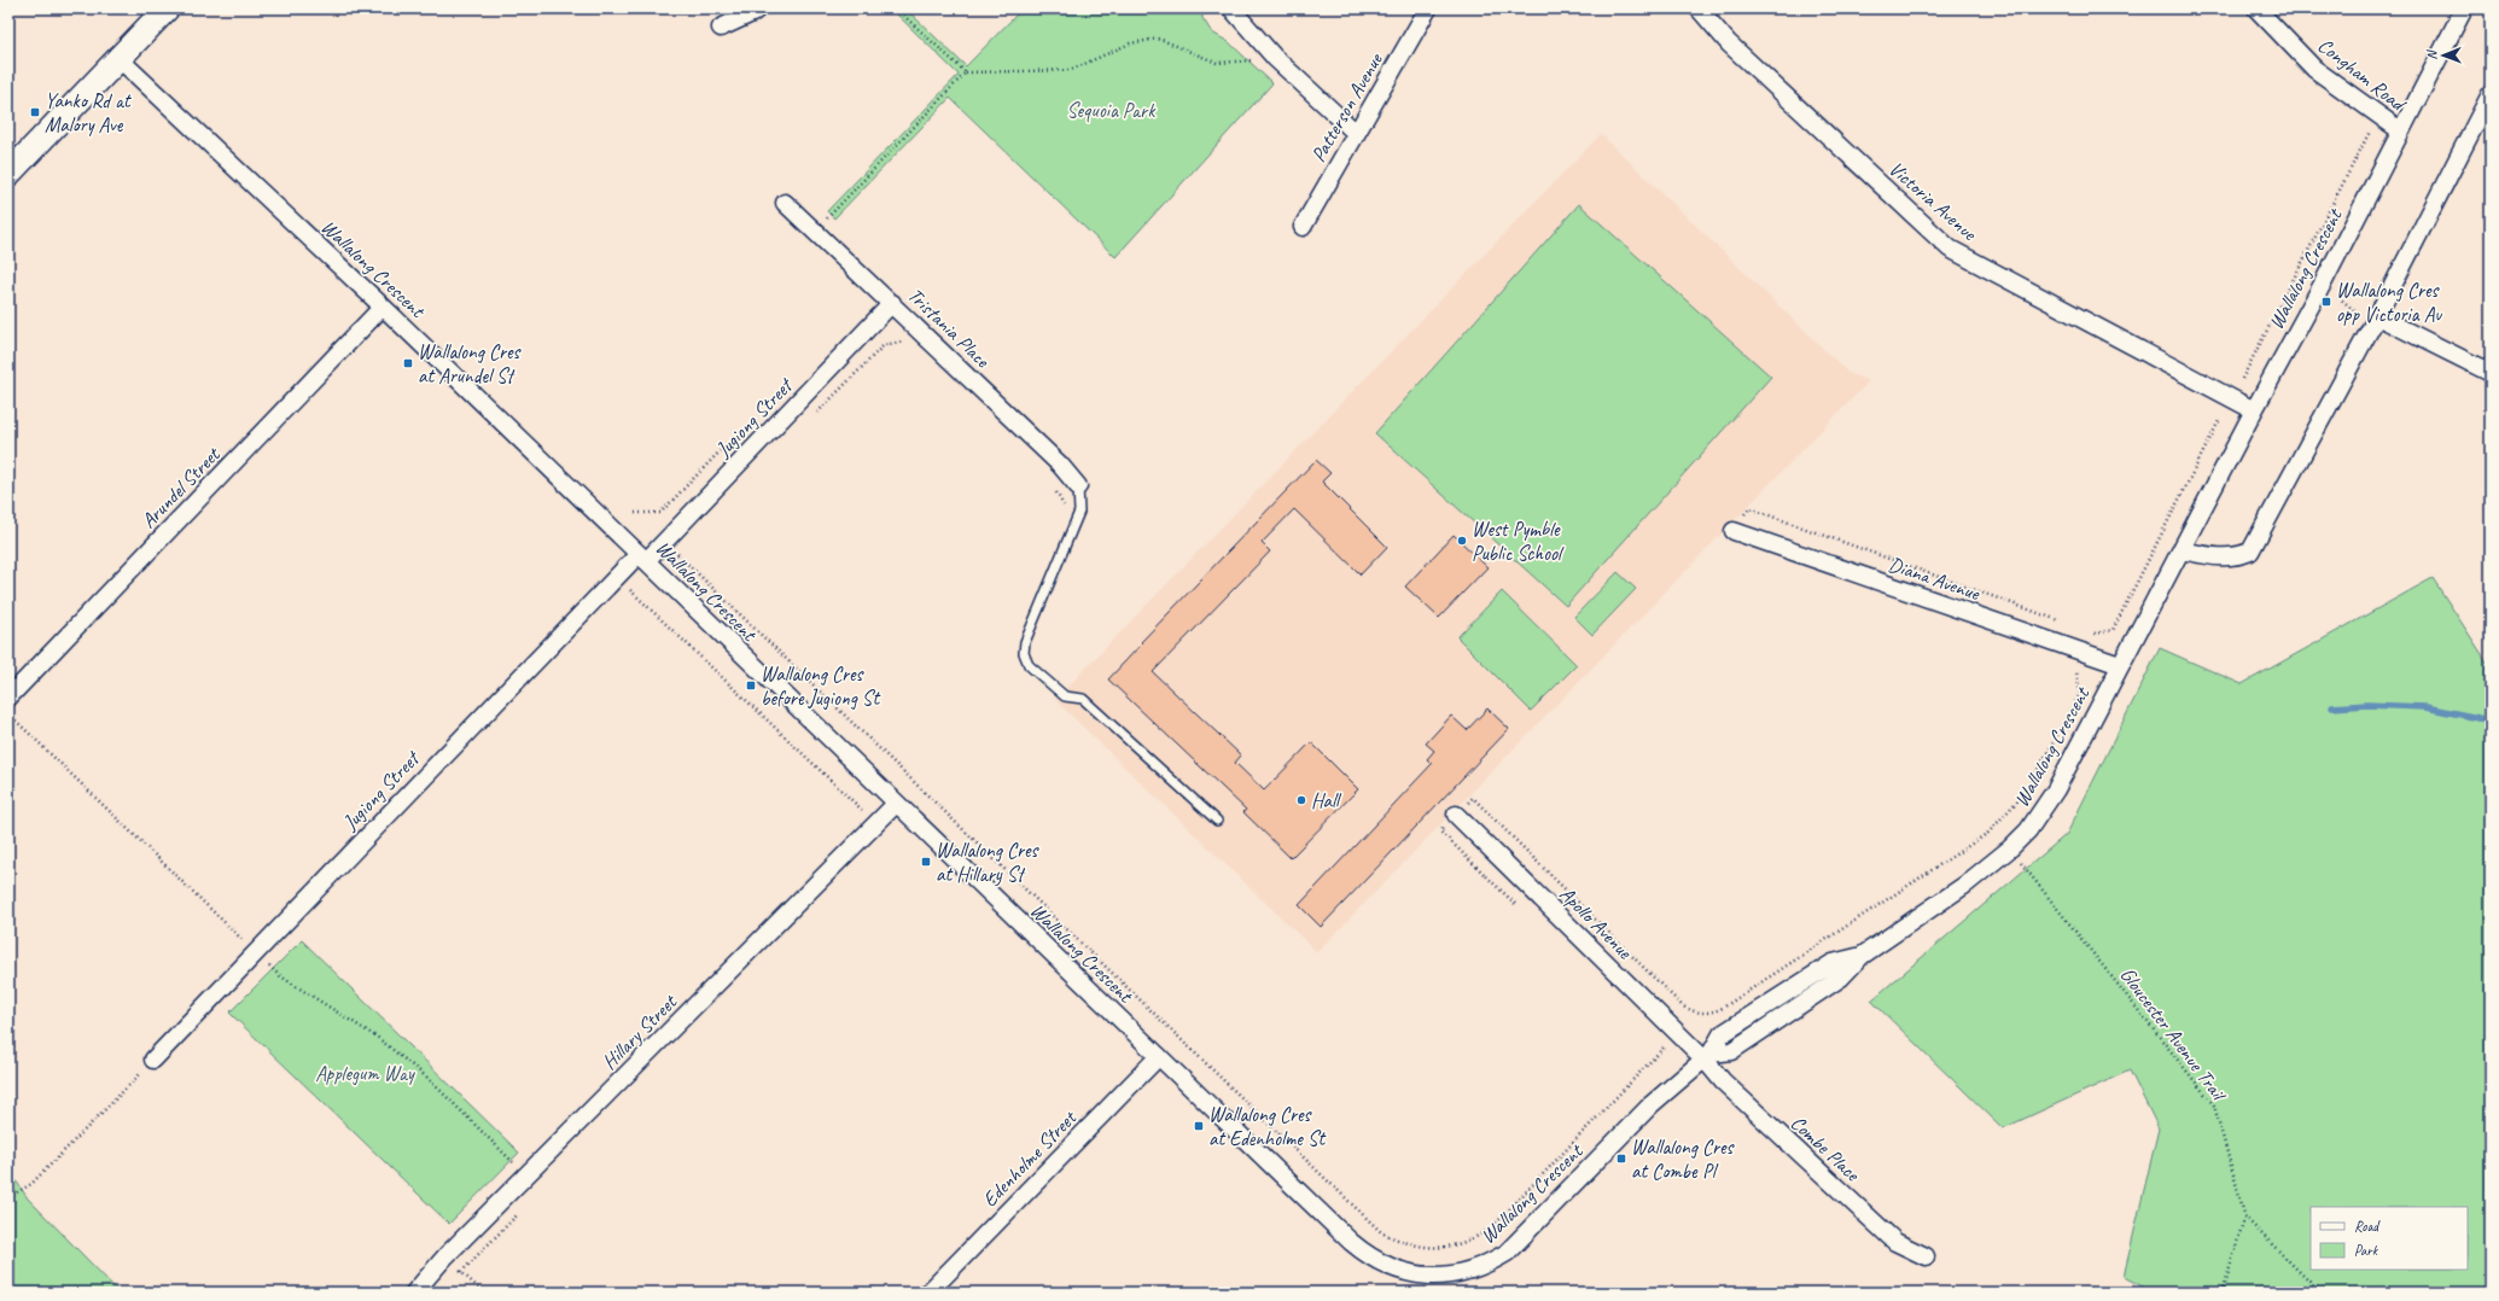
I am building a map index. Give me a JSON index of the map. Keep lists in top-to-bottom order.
{
  "streets": {
    "street": [
      "Congham Road",
      "Patterson Avenue",
      "Victoria Avenue",
      "Wallalong Crescent",
      "Tristania Place",
      "Jugiong Street",
      "Arundel Street",
      "Diana Avenue",
      "Apollo Avenue",
      "Hillary Street",
      "Combe Place",
      "Edenholme Street"
    ],
    "path": ["Gloucester Avenue Trail"]
  },
  "crossings": [
    ["Congham Road", "Wallalong Crescent"],
    ["Victoria Avenue", "Wallalong Crescent"],
    ["Wallalong Crescent", "Jugiong Street"],
    ["Wallalong Crescent", "Arundel Street"],
    ["Wallalong Crescent", "Diana Avenue"],
    ["Wallalong Crescent", "Apollo Avenue"],
    ["Wallalong Crescent", "Hillary Street"],
    ["Wallalong Crescent", "Gloucester Avenue Trail"],
    ["Wallalong Crescent", "Combe Place"],
    ["Wallalong Crescent", "Edenholme Street"],
    ["Tristania Place", "Jugiong Street"],
    ["Apollo Avenue", "Combe Place"]
  ],
  "parks": ["Sequoia Park", "Applegum Way"],
  "places": {
    "transit": [
      "Yanko Rd at Malory Ave",
      "Wallalong Cres opp Victoria Av",
      "Wallalong Cres at Arundel St",
      "Wallalong Cres before Jugiong St",
      "Wallalong Cres at Hillary St",
      "Wallalong Cres at Edenholme St",
      "Wallalong Cres at Combe Pl"
    ],
    "other": ["West Pymble Public School", "Hall"]
  },
  "legend": ["Road", "Park"],
  "north": "left"
}
